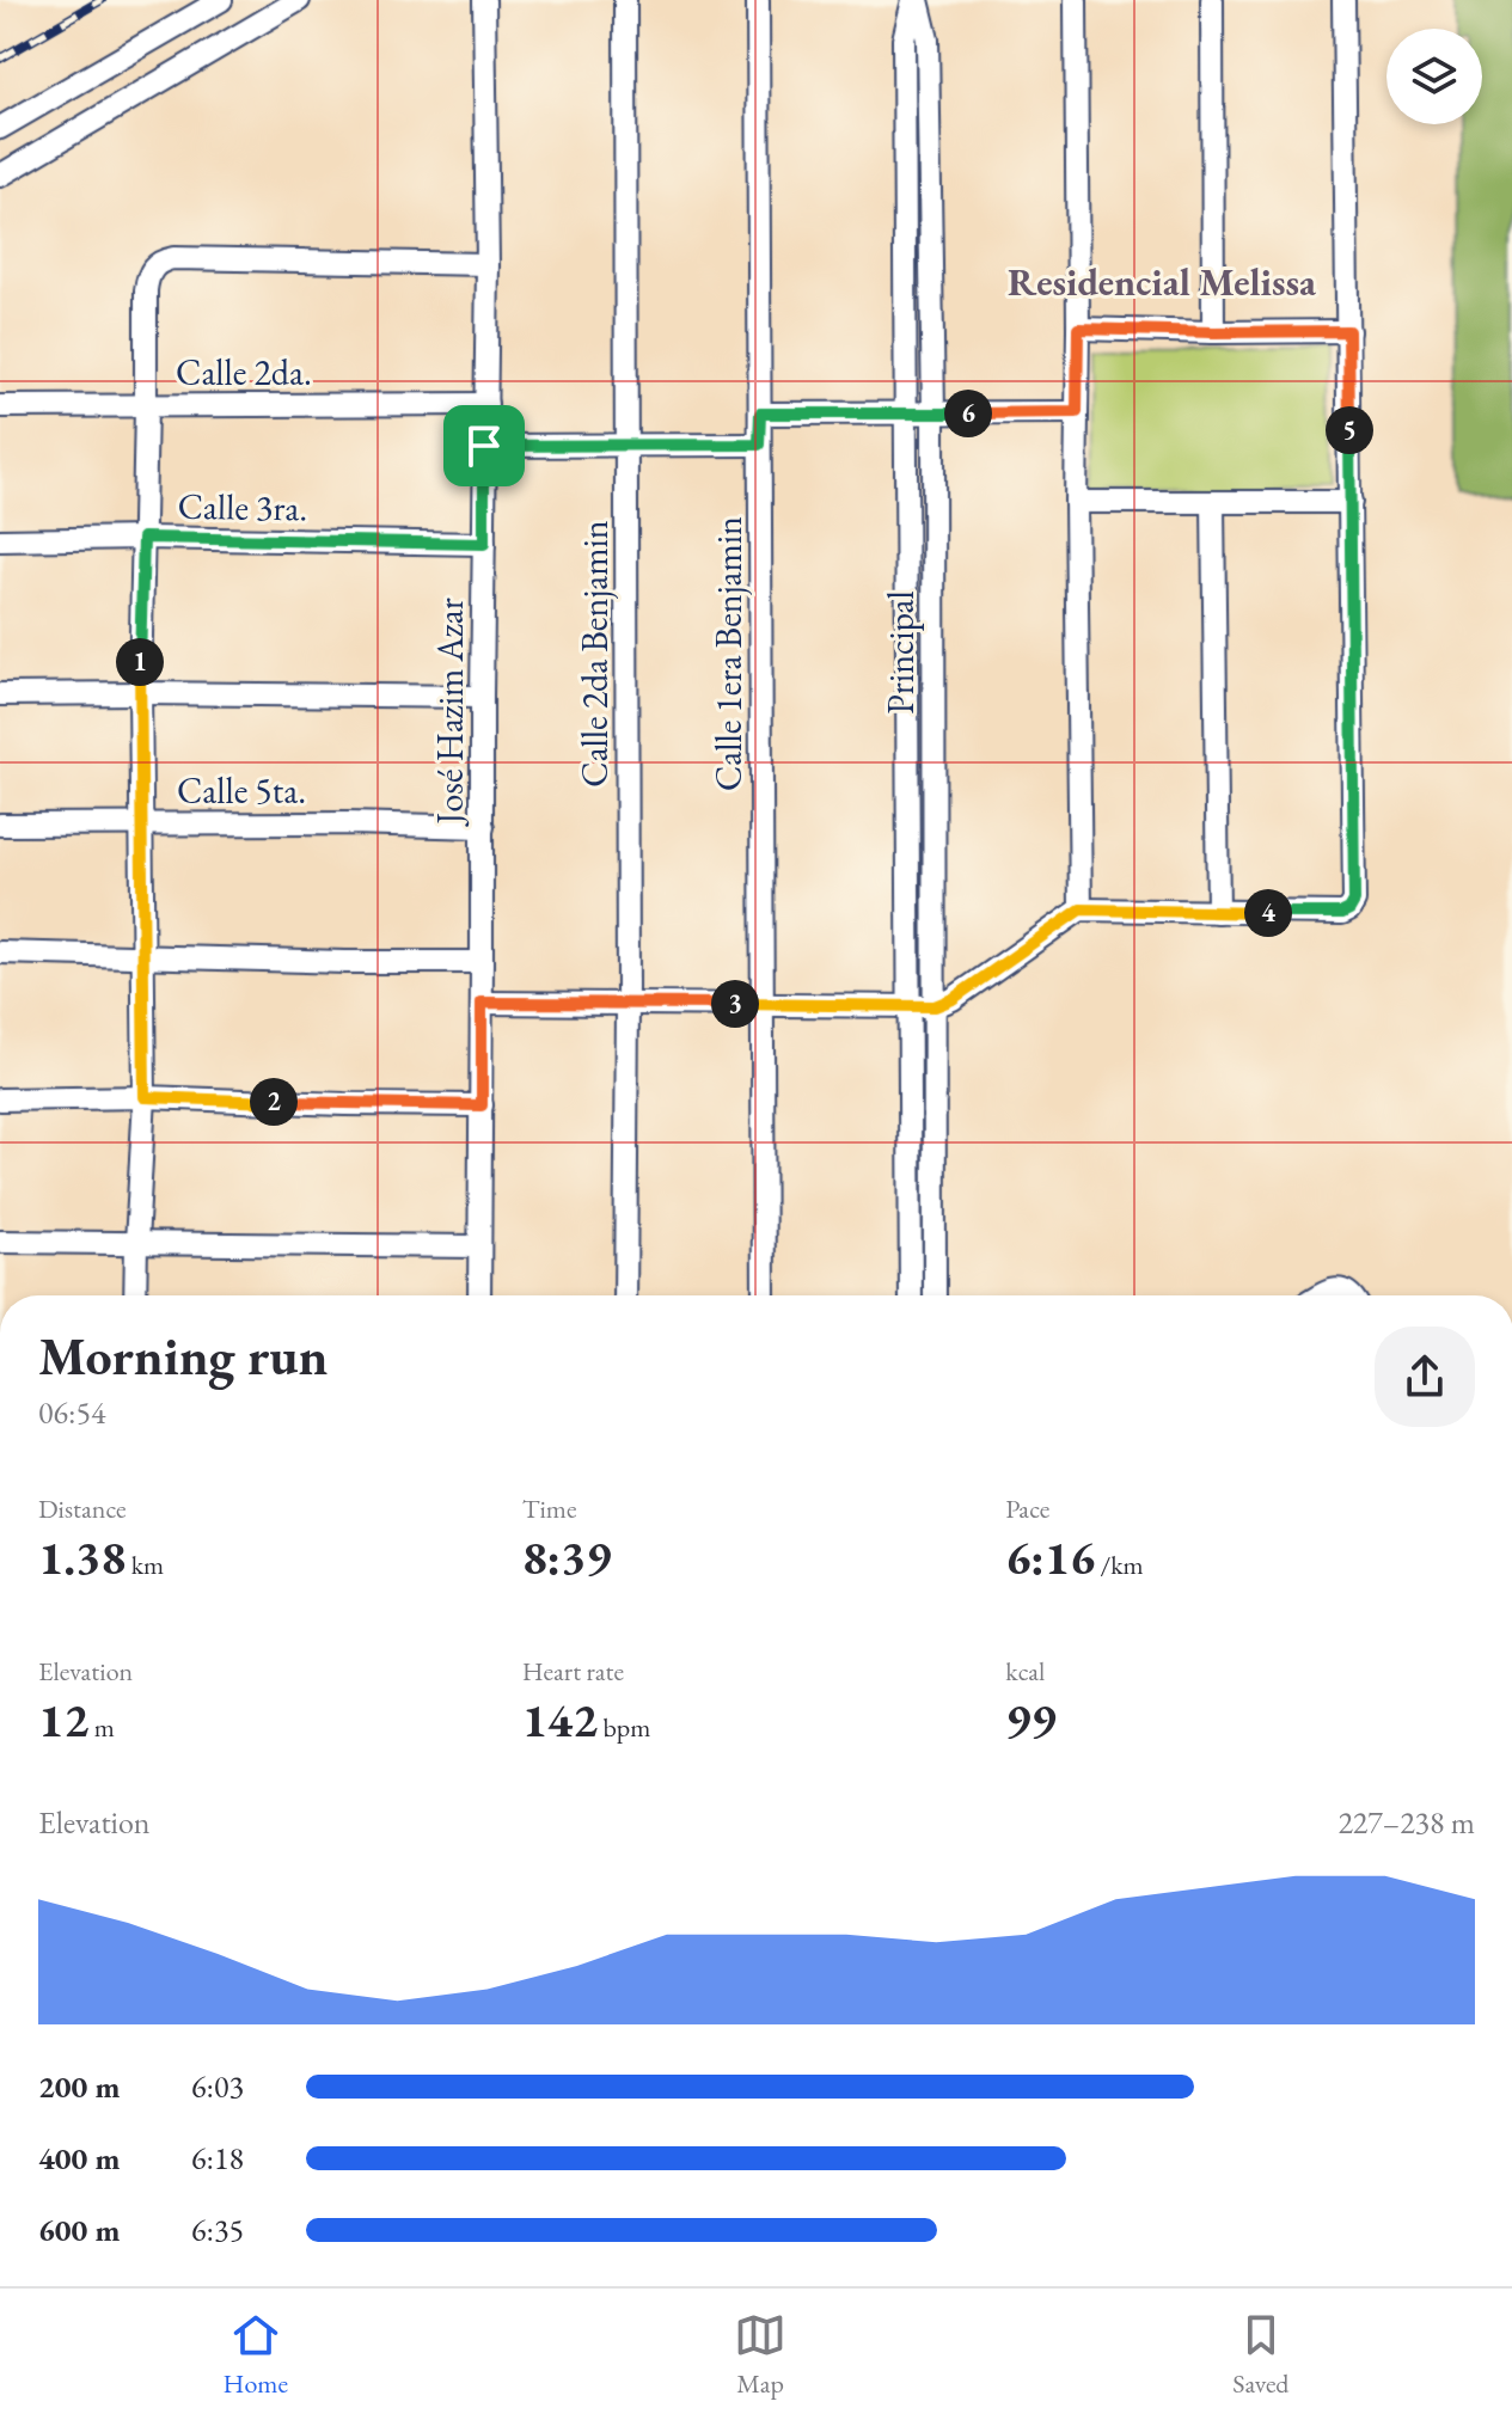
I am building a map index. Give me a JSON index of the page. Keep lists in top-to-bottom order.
{
  "streets": {
    "street": [
      "Calle 2da.",
      "Calle 3ra.",
      "Principal",
      "Calle 2da Benjamin",
      "Calle 1era Benjamin",
      "José Hazim Azar",
      "Calle 5ta."
    ]
  },
  "crossings": [
    ["Calle 2da.", "José Hazim Azar"],
    ["Calle 3ra.", "José Hazim Azar"],
    ["José Hazim Azar", "Calle 5ta."]
  ],
  "districts": ["Residencial Melissa"],
  "page": {
    "pins": [
      "6",
      "5",
      "1",
      "4",
      "3",
      "2"
    ],
    "heading": ["Morning run", "06:54"],
    "stats": [
      ["Distance", "1.38 km"],
      ["Time", "8:39"],
      ["Pace", "6:16 /km"],
      ["Elevation", "12 m"],
      ["Heart rate", "142 bpm"],
      ["kcal", "99"]
    ],
    "chart": ["Elevation", "227–238 m"],
    "list": [
      {
        "name": "200 m",
        "note": "6:03"
      },
      {
        "name": "400 m",
        "note": "6:18"
      },
      {
        "name": "600 m",
        "note": "6:35"
      }
    ],
    "tabs": ["Home", "Map", "Saved"]
  }
}
